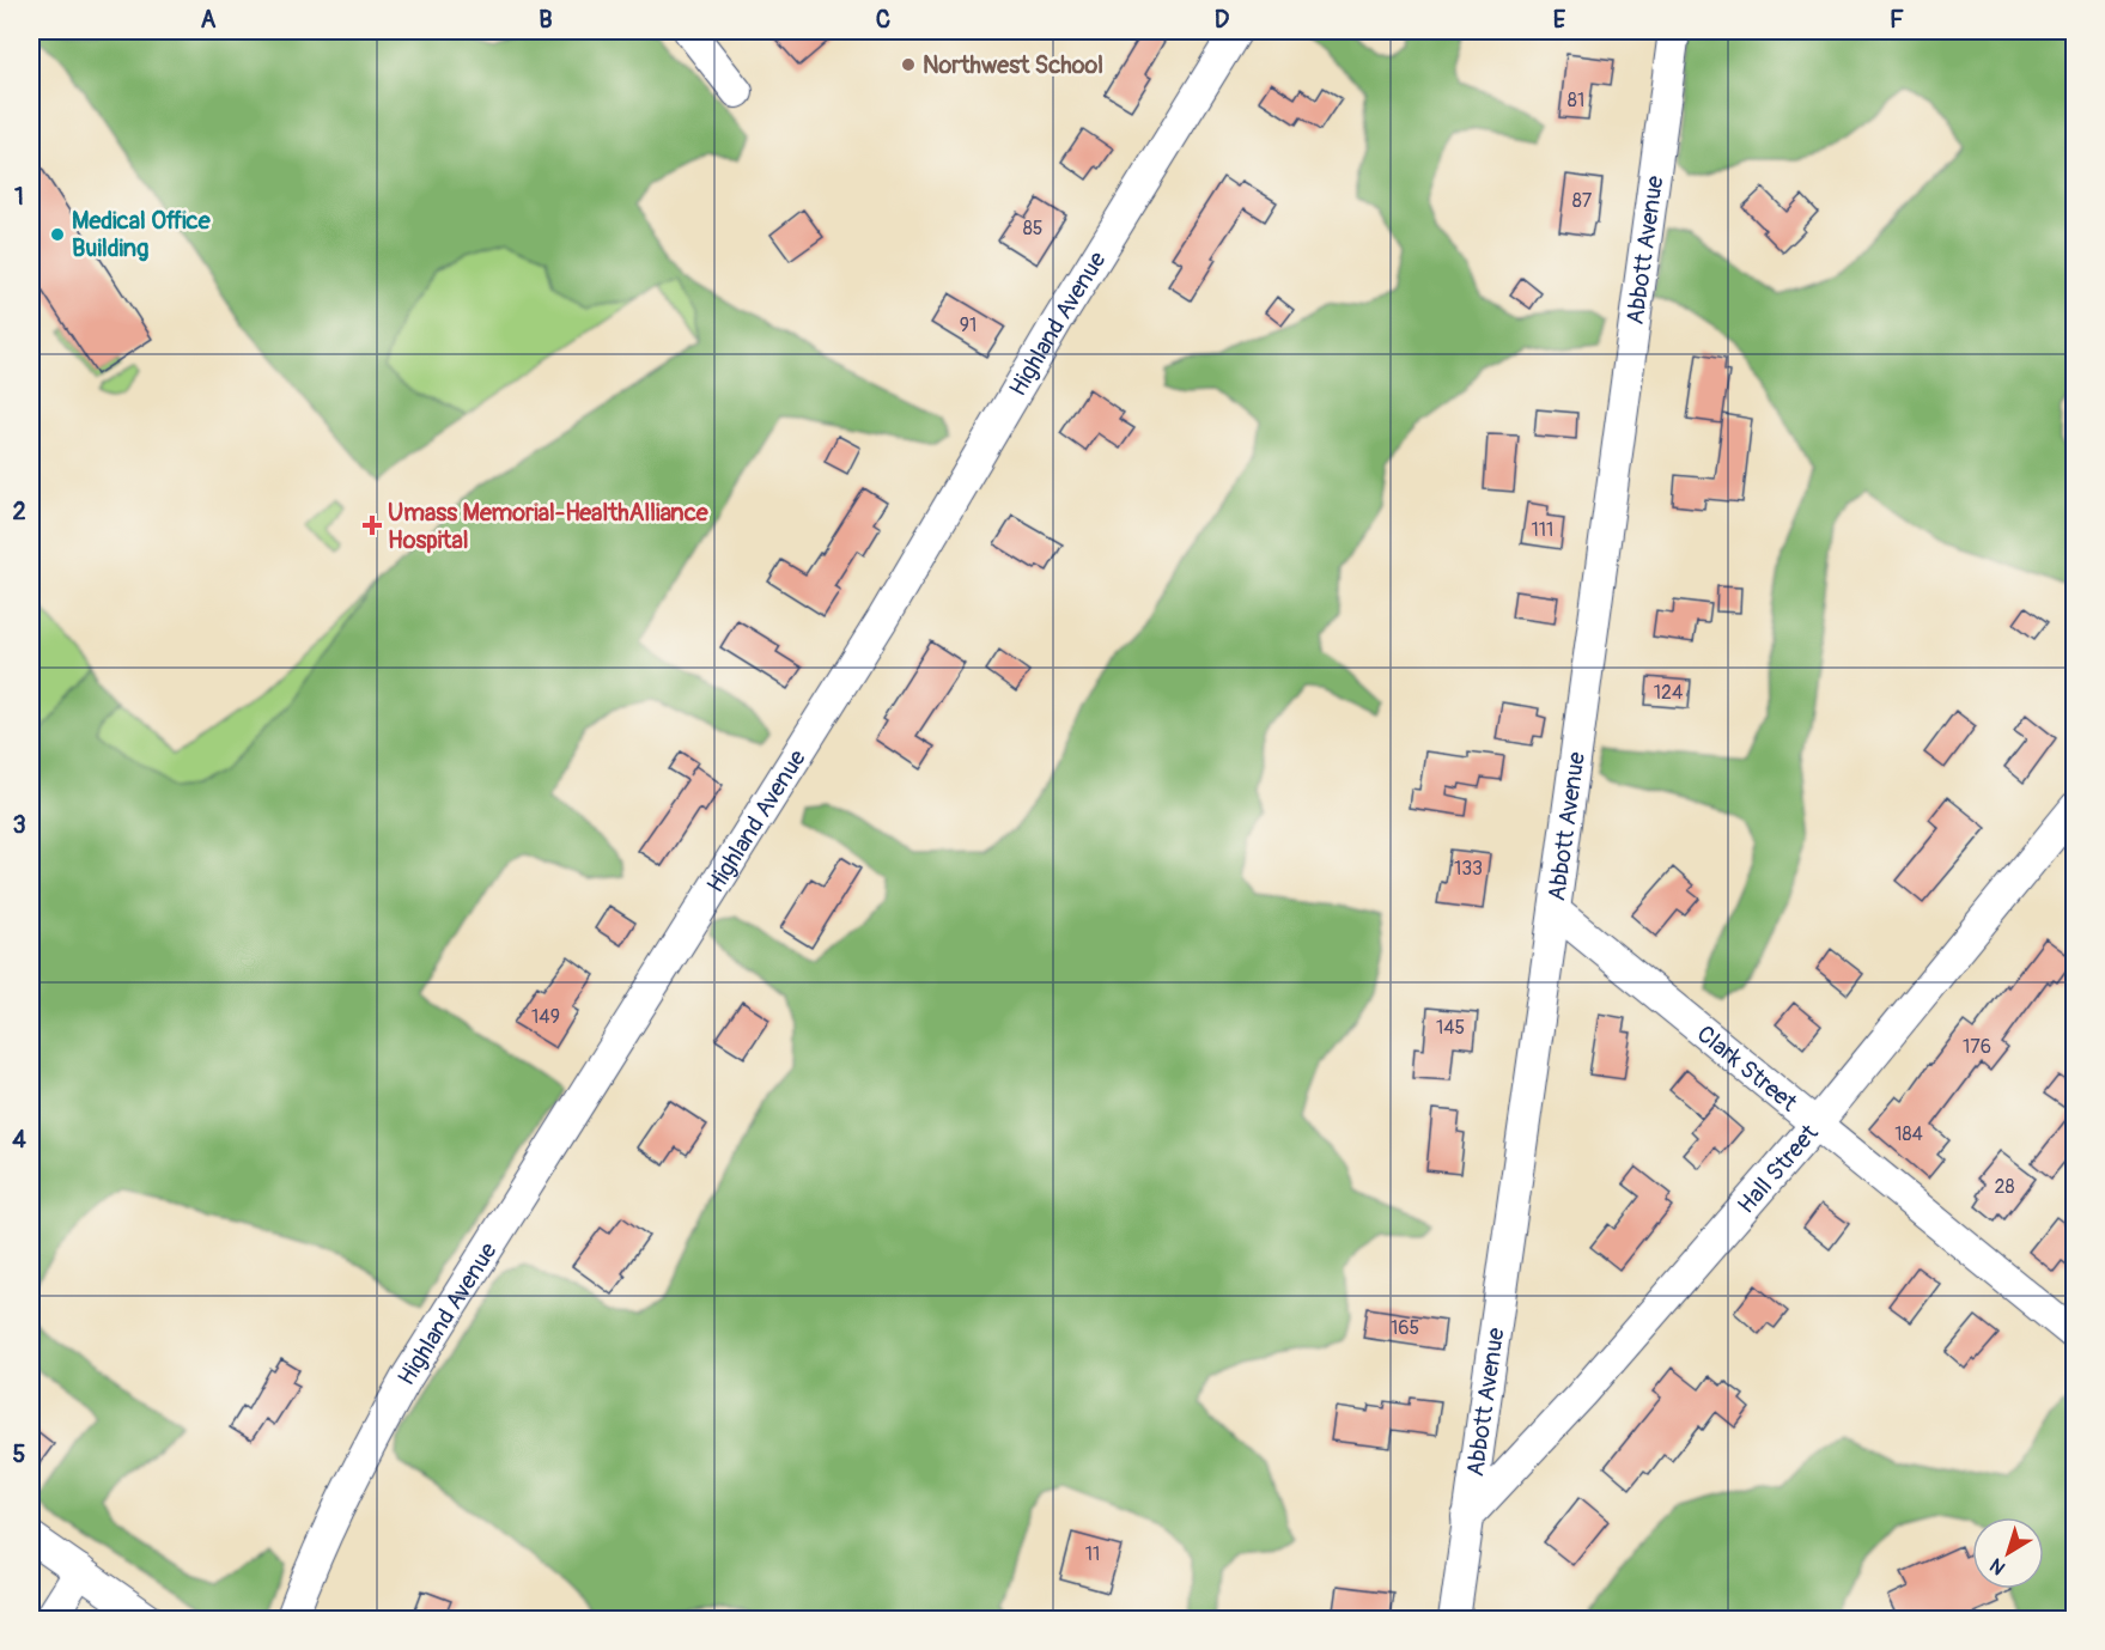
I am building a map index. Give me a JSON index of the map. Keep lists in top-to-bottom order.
{
  "streets": {
    "street": [
      "Abbott Avenue",
      "Highland Avenue",
      "Clark Street",
      "Hall Street"
    ]
  },
  "crossings": [
    ["Abbott Avenue", "Clark Street"],
    ["Abbott Avenue", "Hall Street"],
    ["Clark Street", "Hall Street"]
  ],
  "places": {
    "other": ["Northwest School", "Medical Office Building"],
    "health": ["Umass Memorial-HealthAlliance Hospital"]
  },
  "house_numbers": [
    "81",
    "87",
    "85",
    "91",
    "111",
    "124",
    "133",
    "149",
    "145",
    "176",
    "184",
    "28",
    "165",
    "11"
  ],
  "north": "bottom left",
  "grid": {
    "columns": [
      "A",
      "B",
      "C",
      "D",
      "E",
      "F"
    ],
    "rows": [
      "1",
      "2",
      "3",
      "4",
      "5"
    ]
  }
}
